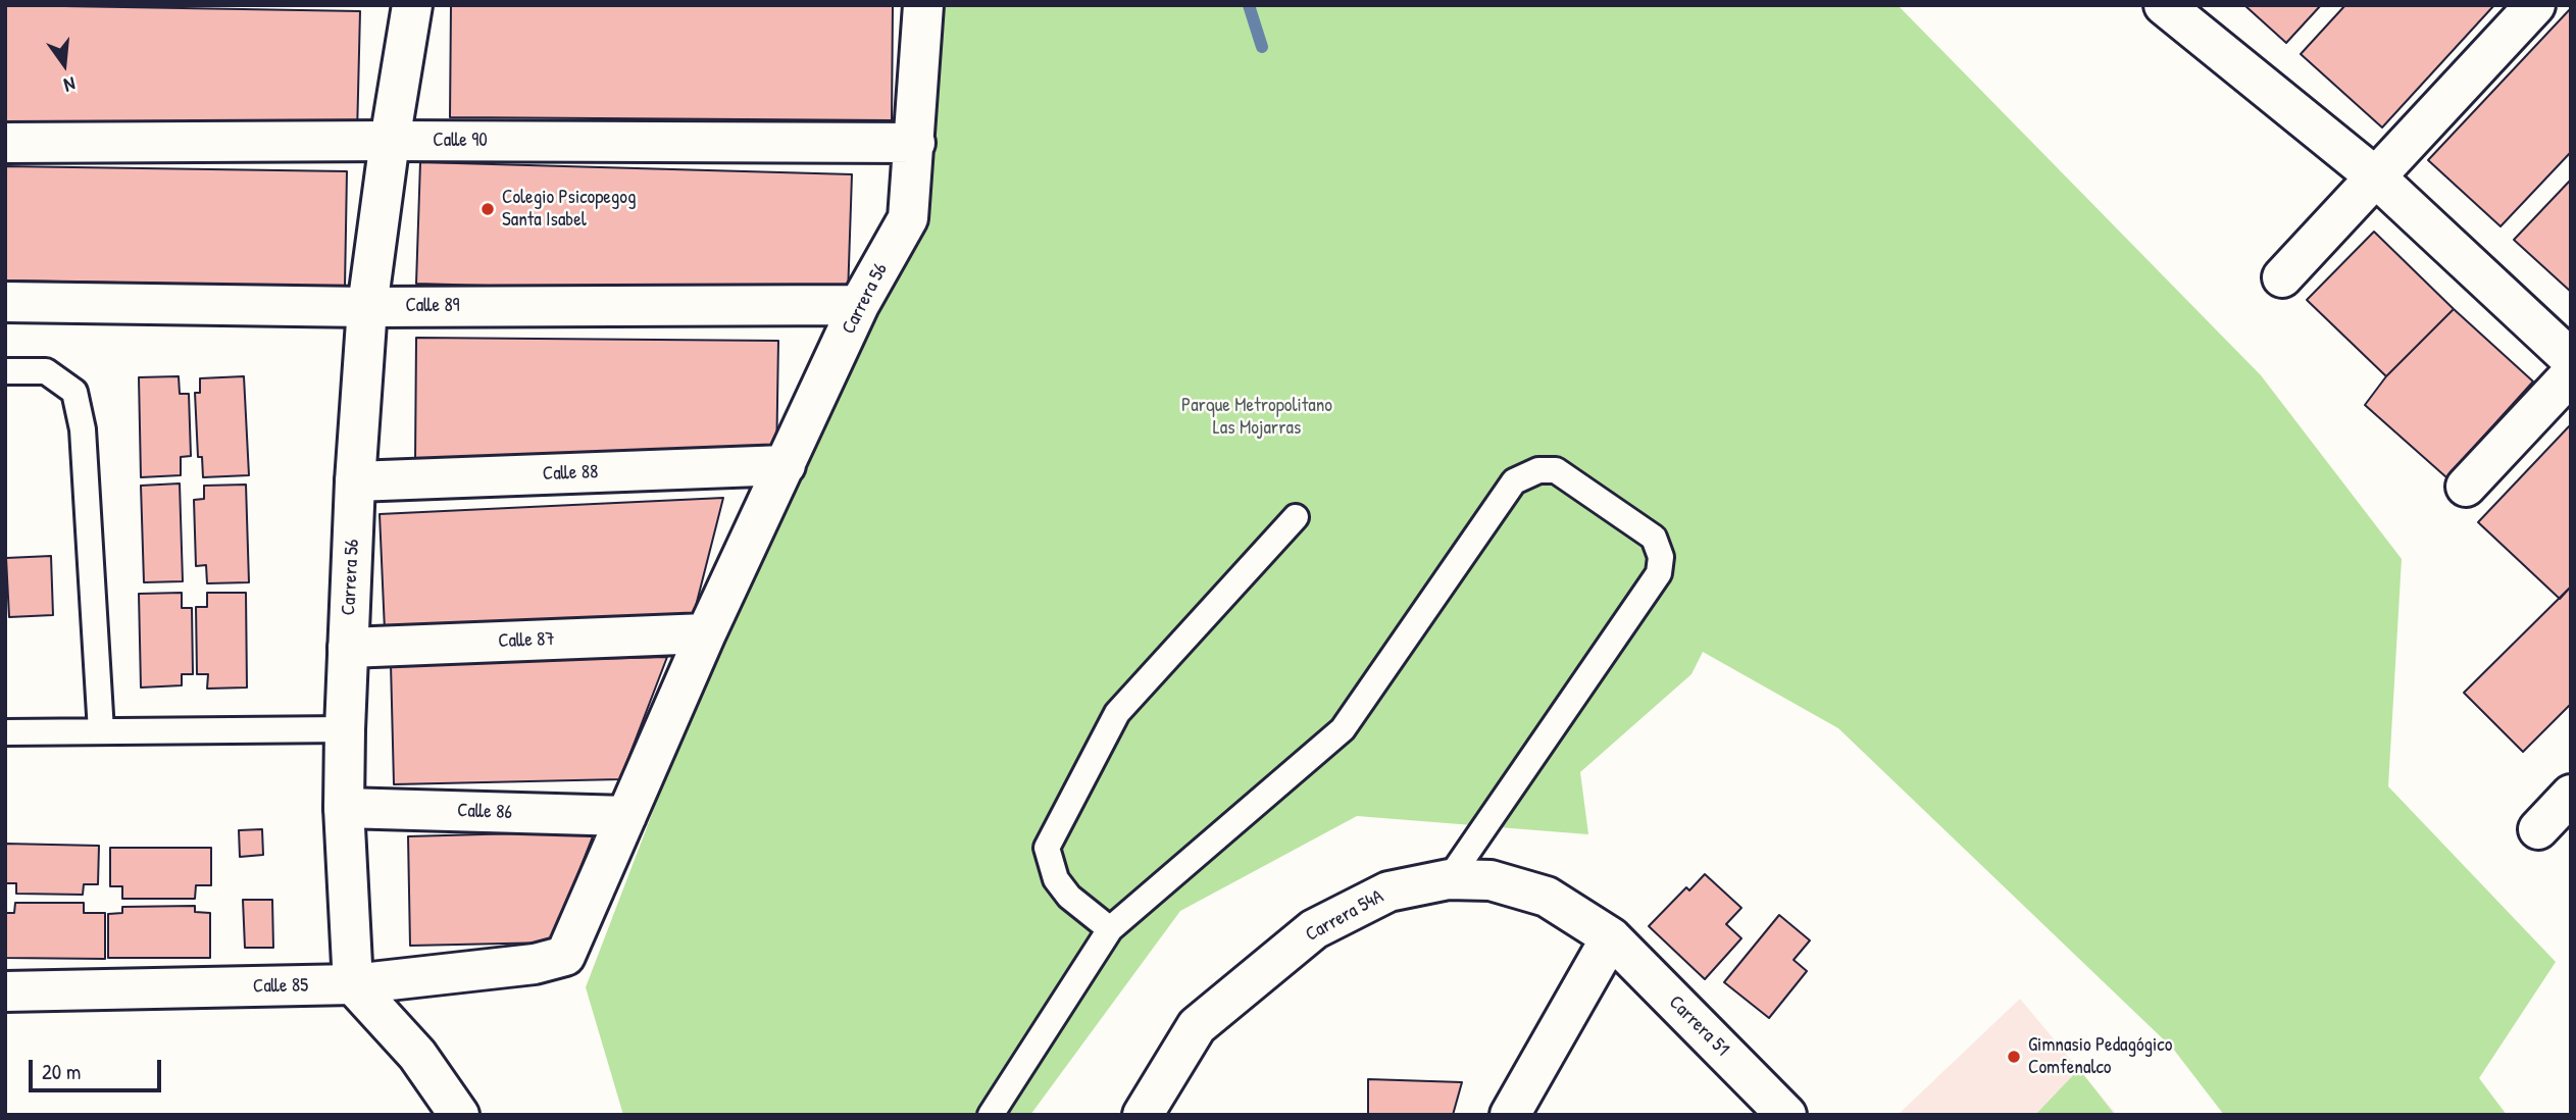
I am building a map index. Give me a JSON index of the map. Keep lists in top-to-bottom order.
{
  "streets": {
    "street": [
      "Calle 90",
      "Carrera 56",
      "Calle 89",
      "Calle 88",
      "Calle 87",
      "Calle 86",
      "Carrera 54A",
      "Calle 85",
      "Carrera 51"
    ]
  },
  "crossings": [
    ["Calle 90", "Carrera 56"],
    ["Carrera 56", "Calle 89"],
    ["Carrera 56", "Calle 88"],
    ["Carrera 56", "Calle 87"],
    ["Carrera 56", "Calle 86"],
    ["Carrera 56", "Calle 85"],
    ["Carrera 54A", "Carrera 51"]
  ],
  "parks": ["Parque Metropolitano Las Mojarras"],
  "places": ["Colegio Psicopegog Santa Isabel", "Gimnasio Pedagógico Comfenalco"],
  "scale_bar": "20 m",
  "north": "bottom"
}
